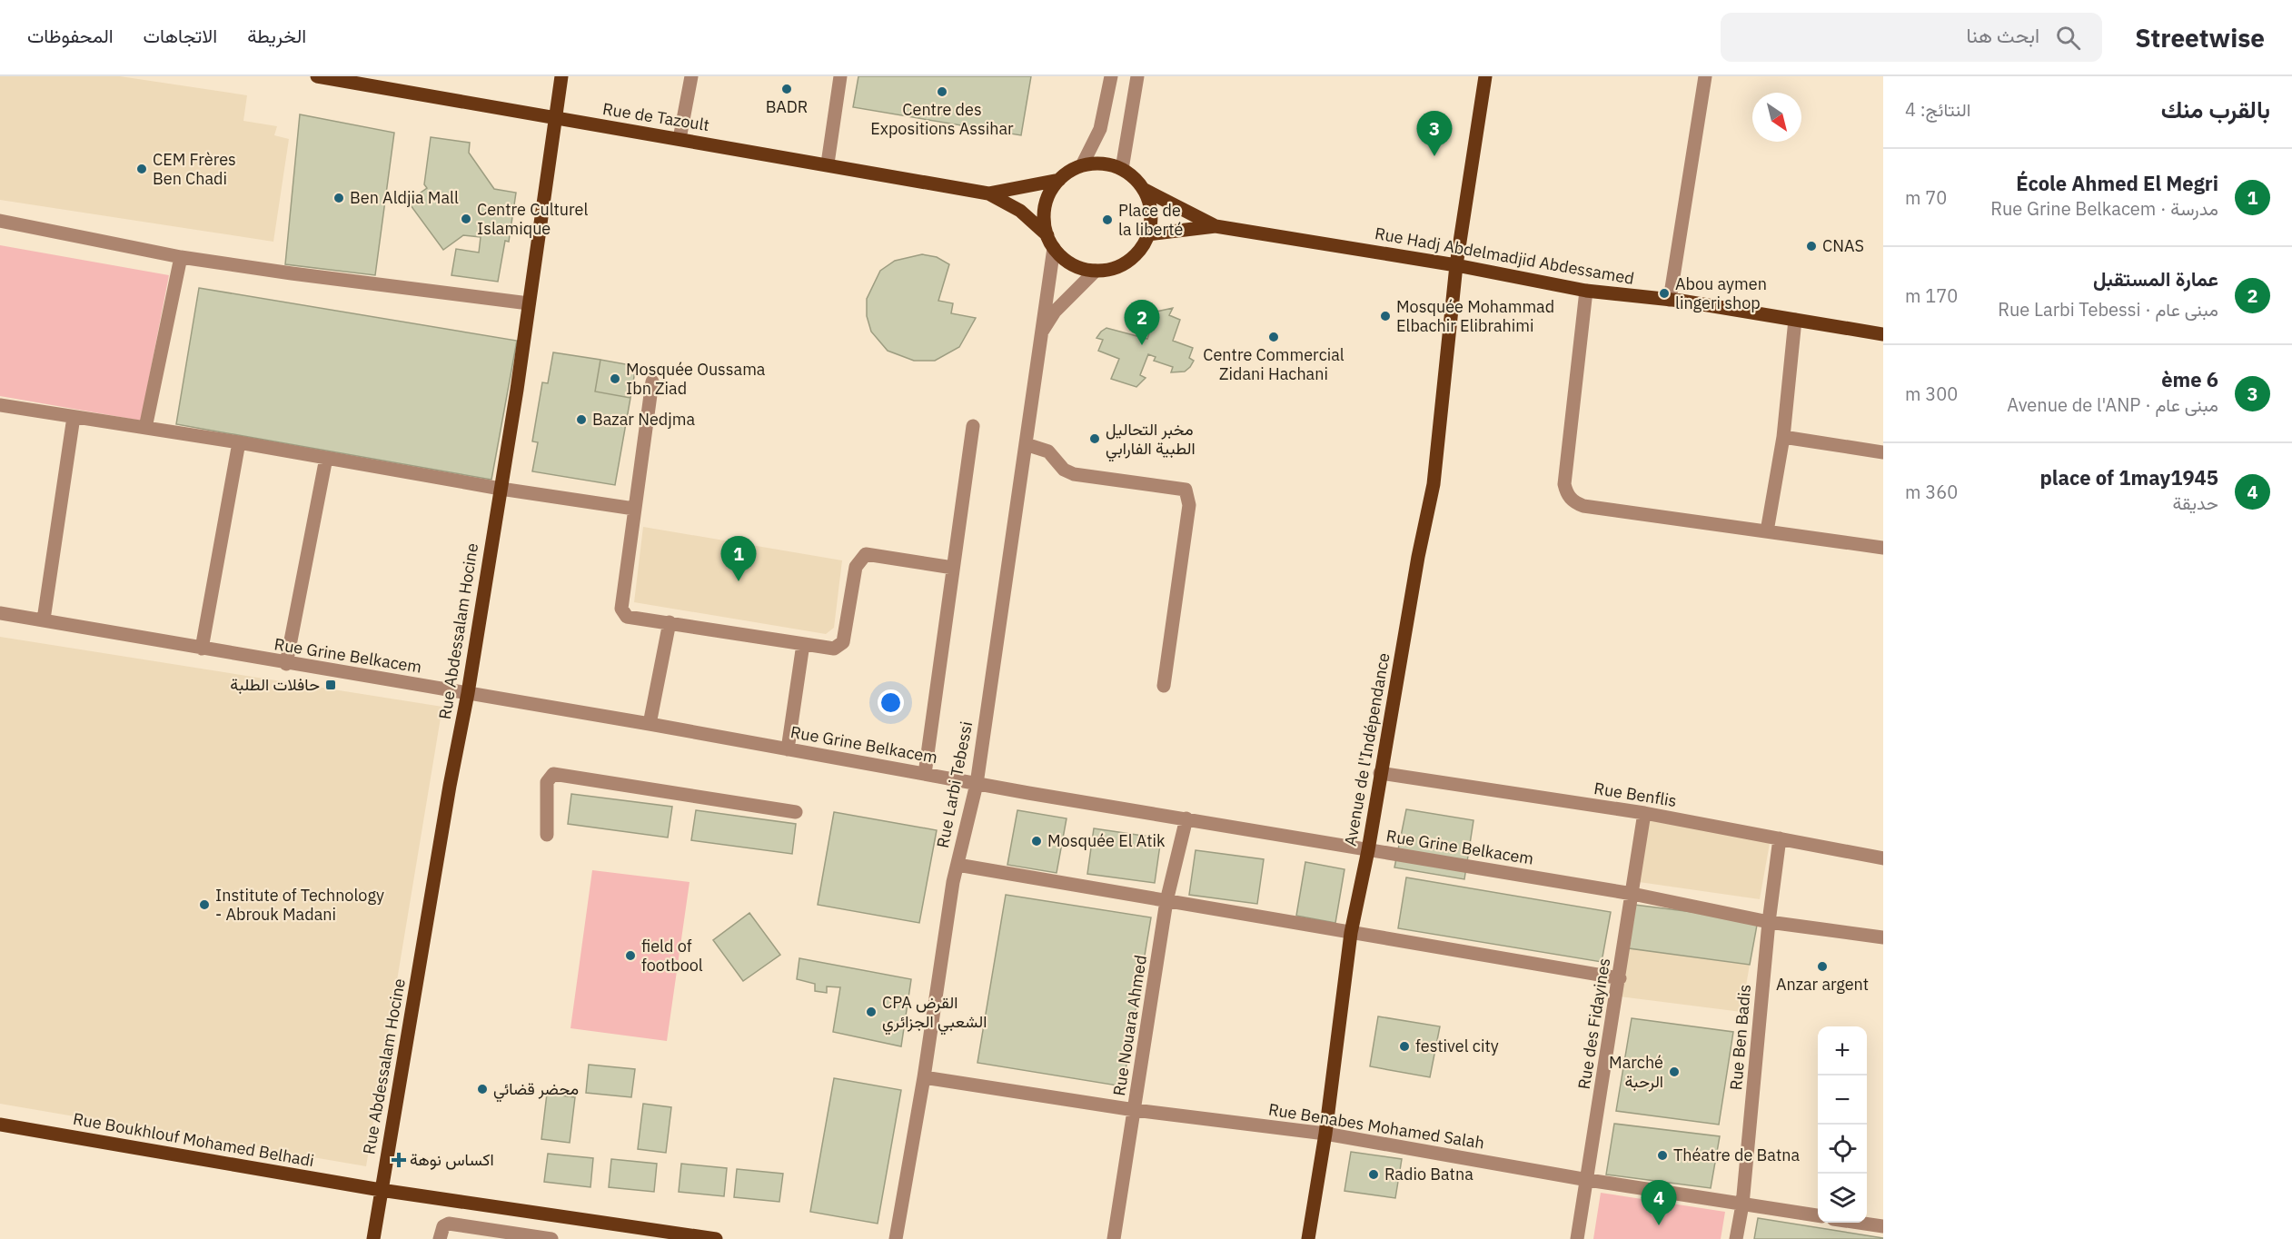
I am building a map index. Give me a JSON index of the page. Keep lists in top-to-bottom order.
{
  "streets": {
    "main road": [
      "Rue de Tazoult",
      "Rue Hadj Abdelmadjid Abdessamed",
      "Rue Abdessalam Hocine",
      "Avenue de l'Indépendance",
      "Rue Boukhlouf Mohamed Belhadi"
    ],
    "street": [
      "Rue Grine Belkacem",
      "Rue Larbi Tebessi",
      "Rue Benflis",
      "Rue des Fidayines",
      "Rue Nouara Ahmed",
      "Rue Ben Badis",
      "Rue Benabes Mohamed Salah"
    ]
  },
  "crossings": [
    ["Rue de Tazoult", "Rue Hadj Abdelmadjid Abdessamed"],
    ["Rue de Tazoult", "Rue Abdessalam Hocine"],
    ["Rue de Tazoult", "Rue Larbi Tebessi"],
    ["Rue Hadj Abdelmadjid Abdessamed", "Avenue de l'Indépendance"],
    ["Rue Hadj Abdelmadjid Abdessamed", "Rue Larbi Tebessi"],
    ["Rue Abdessalam Hocine", "Rue Grine Belkacem"],
    ["Rue Abdessalam Hocine", "Rue Boukhlouf Mohamed Belhadi"],
    ["Rue Grine Belkacem", "Avenue de l'Indépendance"],
    ["Rue Grine Belkacem", "Rue Larbi Tebessi"],
    ["Rue Grine Belkacem", "Rue des Fidayines"],
    ["Rue Grine Belkacem", "Rue Nouara Ahmed"],
    ["Rue Grine Belkacem", "Rue Ben Badis"],
    ["Avenue de l'Indépendance", "Rue Benflis"],
    ["Avenue de l'Indépendance", "Rue Benabes Mohamed Salah"],
    ["Rue Larbi Tebessi", "Rue Benabes Mohamed Salah"],
    ["Rue Benflis", "Rue des Fidayines"],
    ["Rue Benflis", "Rue Ben Badis"],
    ["Rue des Fidayines", "Rue Benabes Mohamed Salah"],
    ["Rue Nouara Ahmed", "Rue Benabes Mohamed Salah"],
    ["Rue Ben Badis", "Rue Benabes Mohamed Salah"]
  ],
  "places": {
    "other": [
      "BADR",
      "Centre des Expositions Assihar",
      "CEM Frères Ben Chadi",
      "Ben Aldjia Mall",
      "Centre Culturel Islamique",
      "Place de la liberté",
      "CNAS",
      "Abou aymen lingeri shop",
      "Mosquée Mohammad Elbachir Elibrahimi",
      "Centre Commercial Zidani Hachani",
      "Mosquée Oussama Ibn Ziad",
      "Bazar Nedjma",
      "مخبر التحاليل الطبية الفارابي",
      "Mosquée El Atik",
      "Institute of Technology - Abrouk Madani",
      "field of footbool",
      "Anzar argent",
      "CPA القرض الشعبي الجزائري",
      "festivel city",
      "Marché الرحبة",
      "محضر قضائي",
      "Théatre de Batna",
      "Radio Batna"
    ],
    "transit": ["حافلات الطلبة"],
    "health": ["اكساس نوهة"]
  },
  "north": "bottom right",
  "page": {
    "header": "Streetwise",
    "search": "ابحث هنا",
    "nav": ["الخريطة", "الاتجاهات", "المحفوظات"],
    "heading": ["بالقرب منك", "النتائج: 4"],
    "pins": [
      "3",
      "2",
      "1",
      "4"
    ],
    "list": [
      {
        "mark": "1",
        "name": "École Ahmed El Megri",
        "note": "مدرسة · Rue Grine Belkacem",
        "value": "70 m"
      },
      {
        "mark": "2",
        "name": "عمارة المستقبل",
        "note": "مبنى عام · Rue Larbi Tebessi",
        "value": "170 m"
      },
      {
        "mark": "3",
        "name": "6 ème",
        "note": "مبنى عام · Avenue de l'ANP",
        "value": "300 m"
      },
      {
        "mark": "4",
        "name": "place of 1may1945",
        "note": "حديقة",
        "value": "360 m"
      }
    ],
    "map_buttons": ["+", "−"]
  }
}
